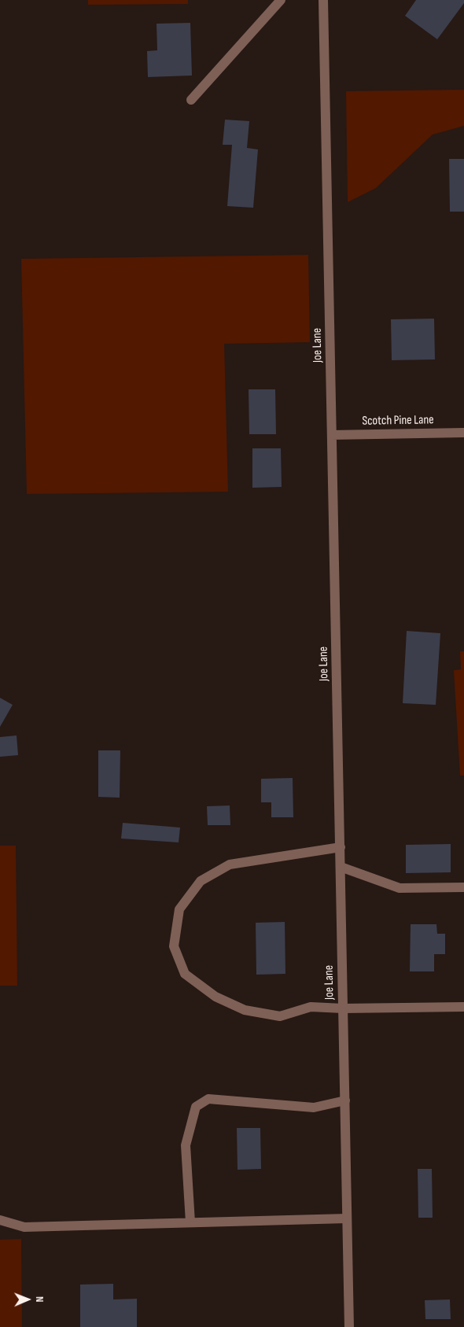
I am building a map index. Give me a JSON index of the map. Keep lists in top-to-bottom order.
{
  "streets": {
    "street": ["Joe Lane", "Scotch Pine Lane"]
  },
  "crossings": [
    ["Joe Lane", "Scotch Pine Lane"]
  ],
  "north": "right"
}
